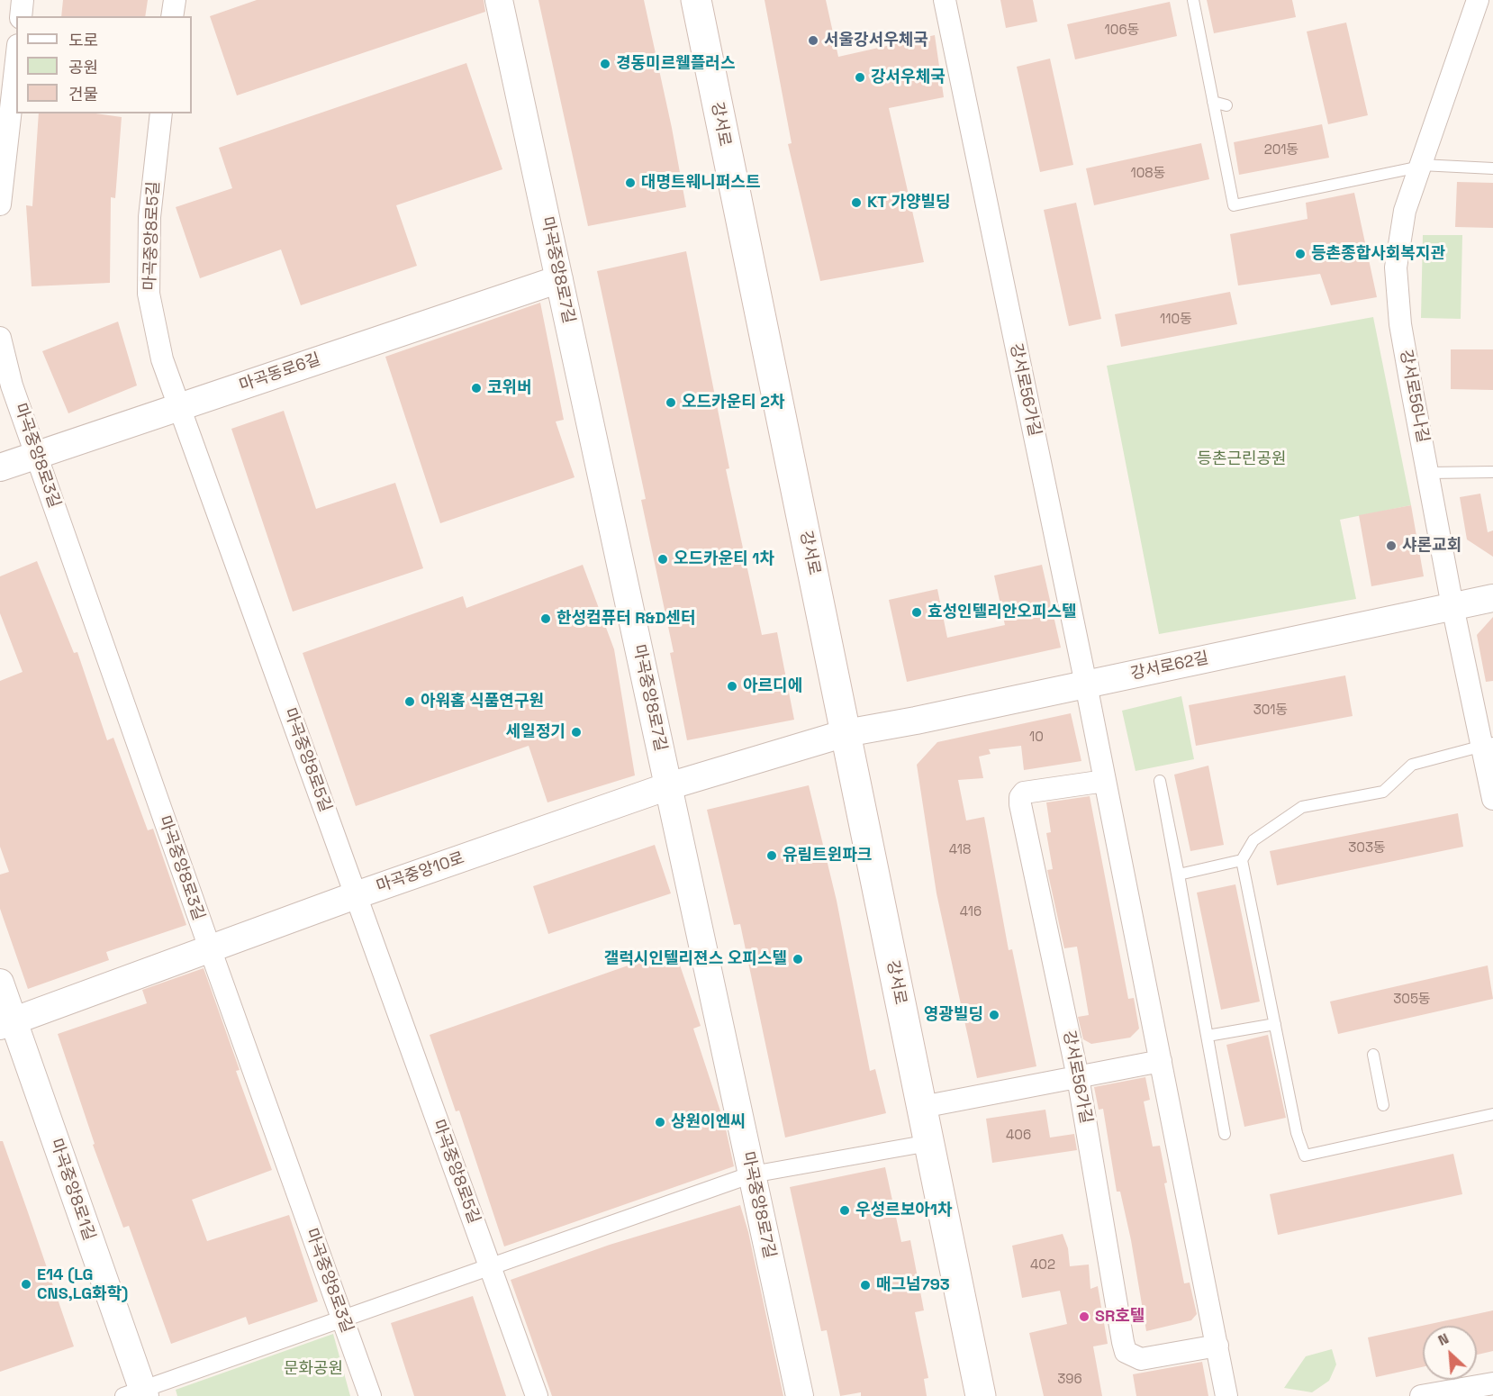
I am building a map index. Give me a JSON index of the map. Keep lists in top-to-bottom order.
{
  "streets": {
    "main road": ["강서로"],
    "street": [
      "마곡중앙8로5길",
      "마곡중앙8로7길",
      "마곡동로6길",
      "강서로56가길",
      "강서로56나길",
      "마곡중앙8로3길",
      "강서로62길",
      "마곡중앙10로",
      "마곡중앙8로1길"
    ]
  },
  "crossings": [
    ["강서로", "강서로62길"],
    ["강서로", "마곡중앙10로"],
    ["마곡중앙8로5길", "마곡동로6길"],
    ["마곡중앙8로5길", "마곡중앙10로"],
    ["마곡중앙8로7길", "마곡동로6길"],
    ["마곡중앙8로7길", "마곡중앙10로"],
    ["마곡동로6길", "마곡중앙8로3길"],
    ["강서로56가길", "강서로62길"],
    ["강서로56나길", "강서로62길"],
    ["마곡중앙8로3길", "마곡중앙10로"],
    ["강서로62길", "마곡중앙10로"],
    ["마곡중앙10로", "마곡중앙8로1길"]
  ],
  "parks": ["등촌근린공원", "문화공원"],
  "places": [
    "서울강서우체국",
    "경동미르웰플러스",
    "강서우체국",
    "대명트웨니퍼스트",
    "KT 가양빌딩",
    "등촌종합사회복지관",
    "코위버",
    "오드카운티 2차",
    "샤론교회",
    "오드카운티 1차",
    "효성인텔리안오피스텔",
    "한성컴퓨터 R&D센터",
    "아르디에",
    "아워홈 식품연구원",
    "세일정기",
    "유림트윈파크",
    "갤럭시인텔리젼스 오피스텔",
    "영광빌딩",
    "상원이엔씨",
    "우성르보아1차",
    "E14 (LG CNS,LG화학)",
    "매그넘793",
    "SR호텔"
  ],
  "house_numbers": [
    "106동",
    "201동",
    "108동",
    "110동",
    "301동",
    "10",
    "303동",
    "418",
    "416",
    "305동",
    "406",
    "402",
    "396"
  ],
  "legend": ["도로", "공원", "건물"],
  "north": "top left"
}
